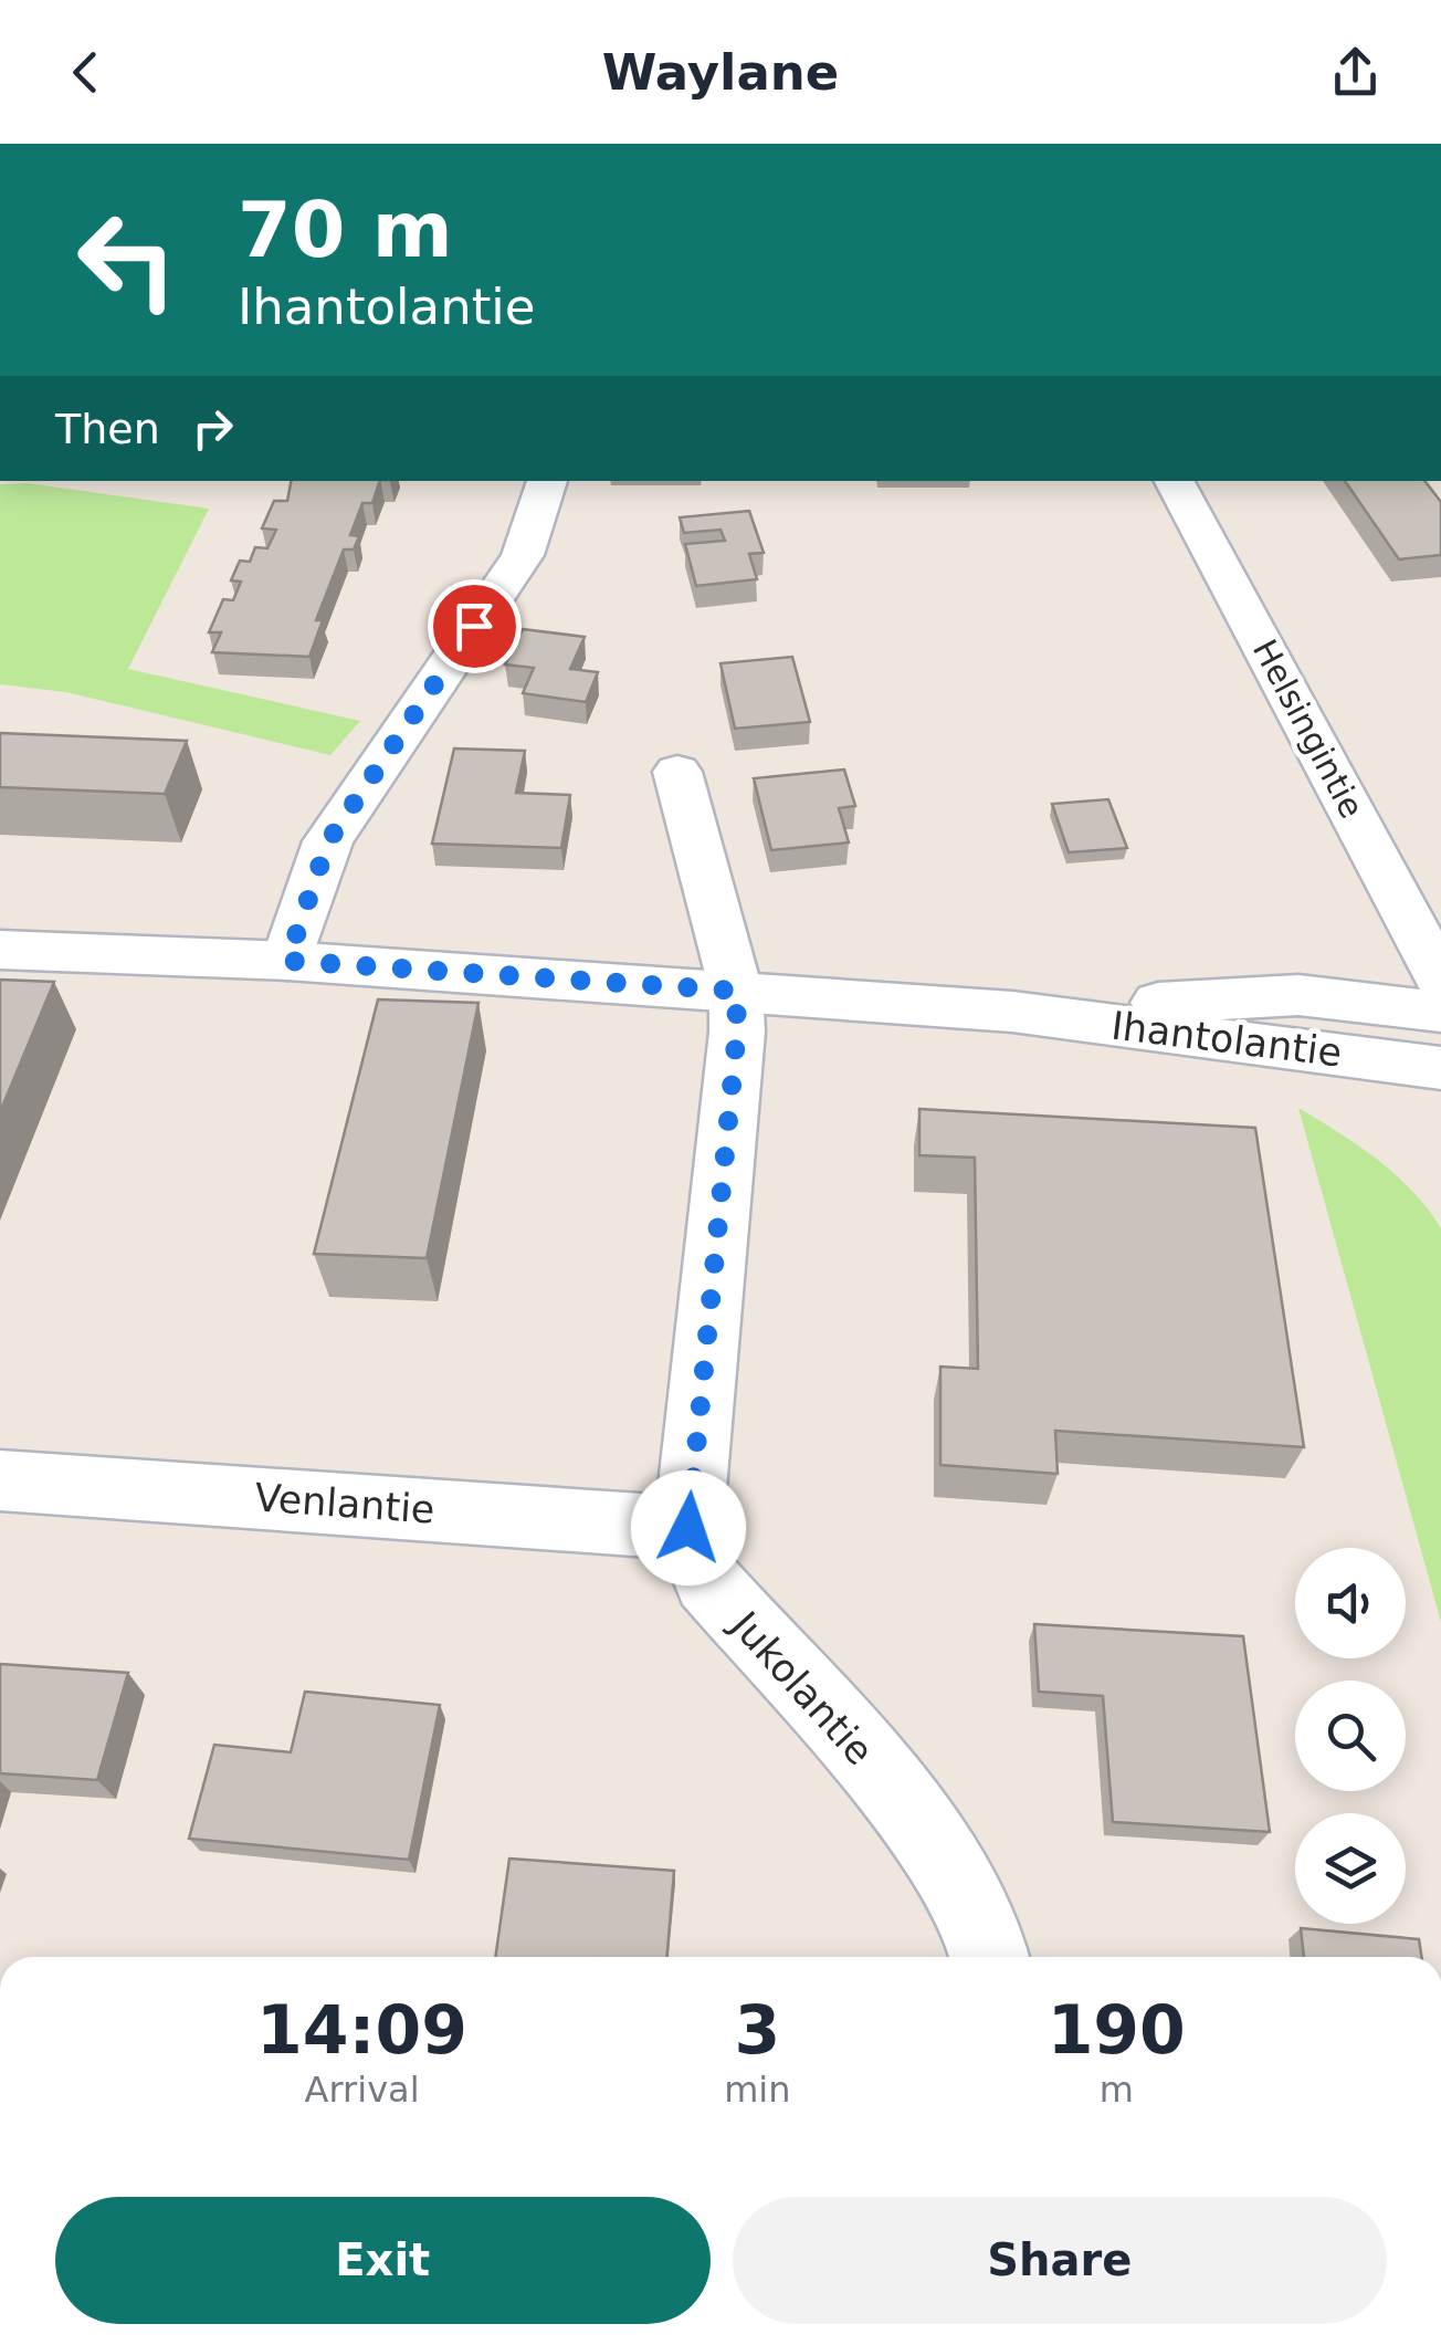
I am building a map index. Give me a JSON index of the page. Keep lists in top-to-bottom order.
{
  "streets": {
    "street": [
      "Helsingintie",
      "Ihantolantie",
      "Venlantie",
      "Jukolantie"
    ]
  },
  "crossings": [
    ["Ihantolantie", "Jukolantie"],
    ["Venlantie", "Jukolantie"]
  ],
  "page": {
    "header": "Waylane",
    "turn": ["70 m", "Ihantolantie"],
    "then": "Then",
    "eta": [
      "14:09",
      "Arrival",
      "3",
      "min",
      "190",
      "m"
    ],
    "buttons": ["Exit", "Share"]
  }
}
